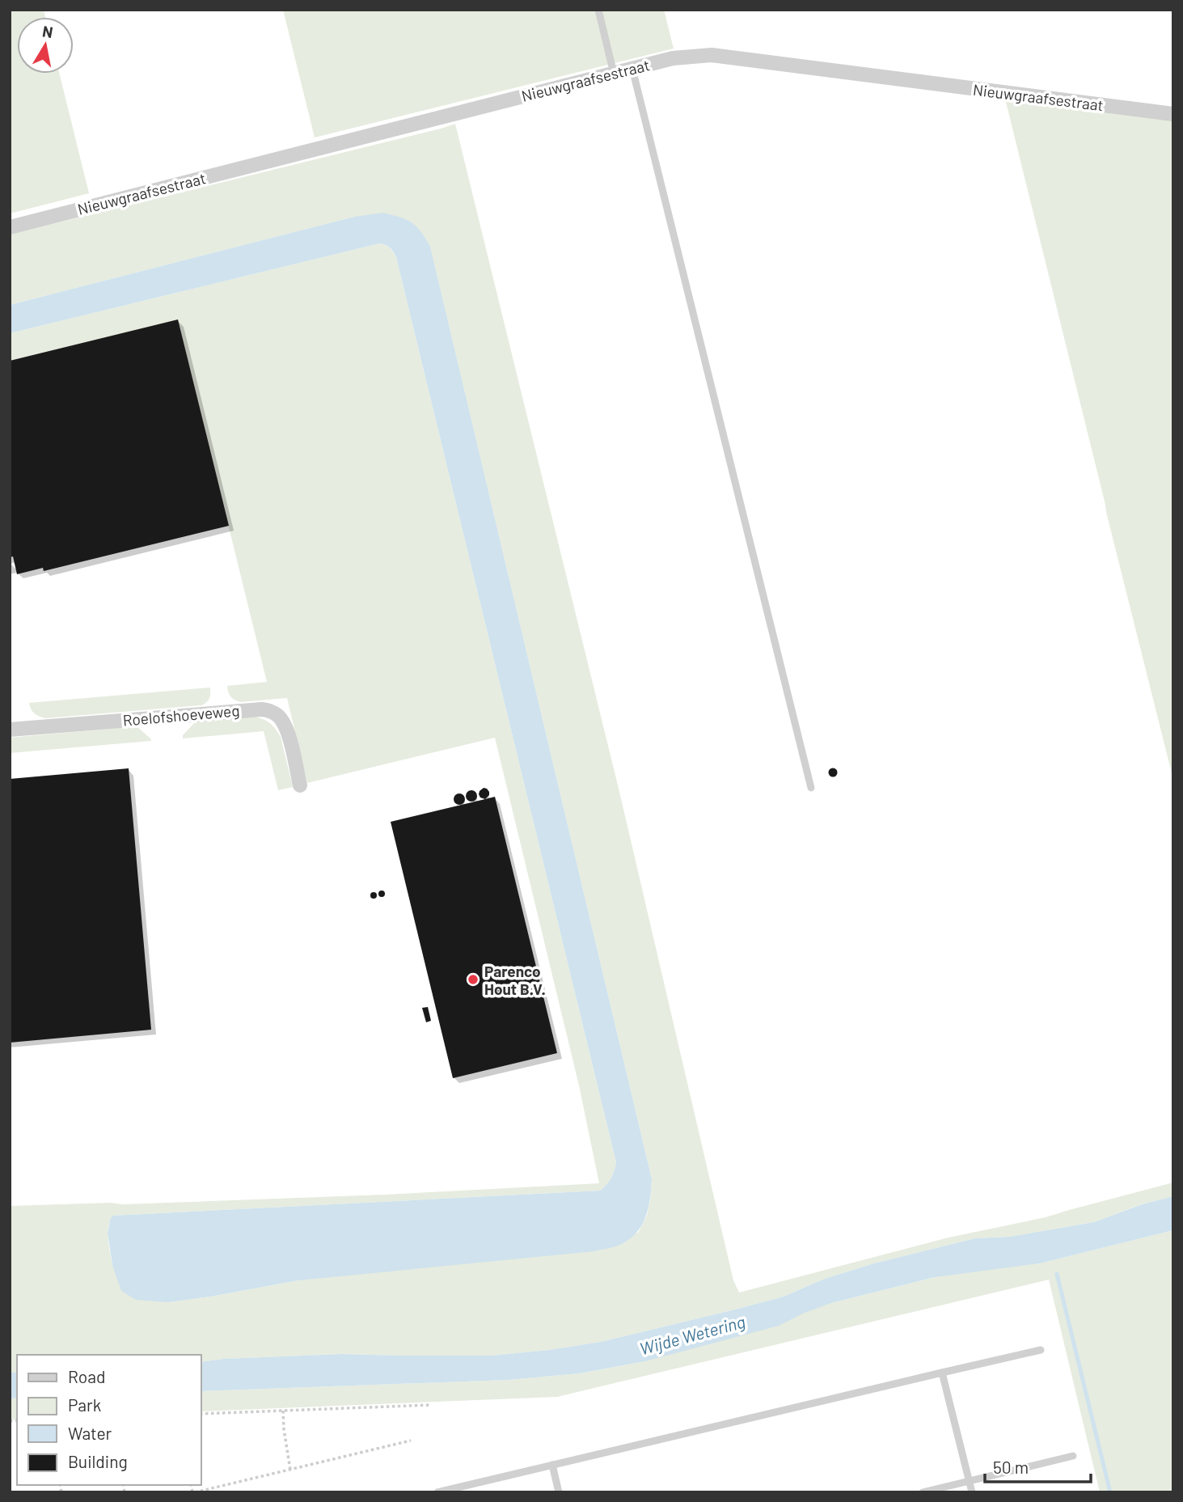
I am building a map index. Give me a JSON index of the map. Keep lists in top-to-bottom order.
{
  "streets": {
    "street": ["Nieuwgraafsestraat", "Roelofshoeveweg"]
  },
  "water": ["Wijde Wetering"],
  "places": ["Parenco Hout B.V."],
  "legend": [
    "Road",
    "Park",
    "Water",
    "Building"
  ],
  "scale_bar": "50 m",
  "north": "top"
}
